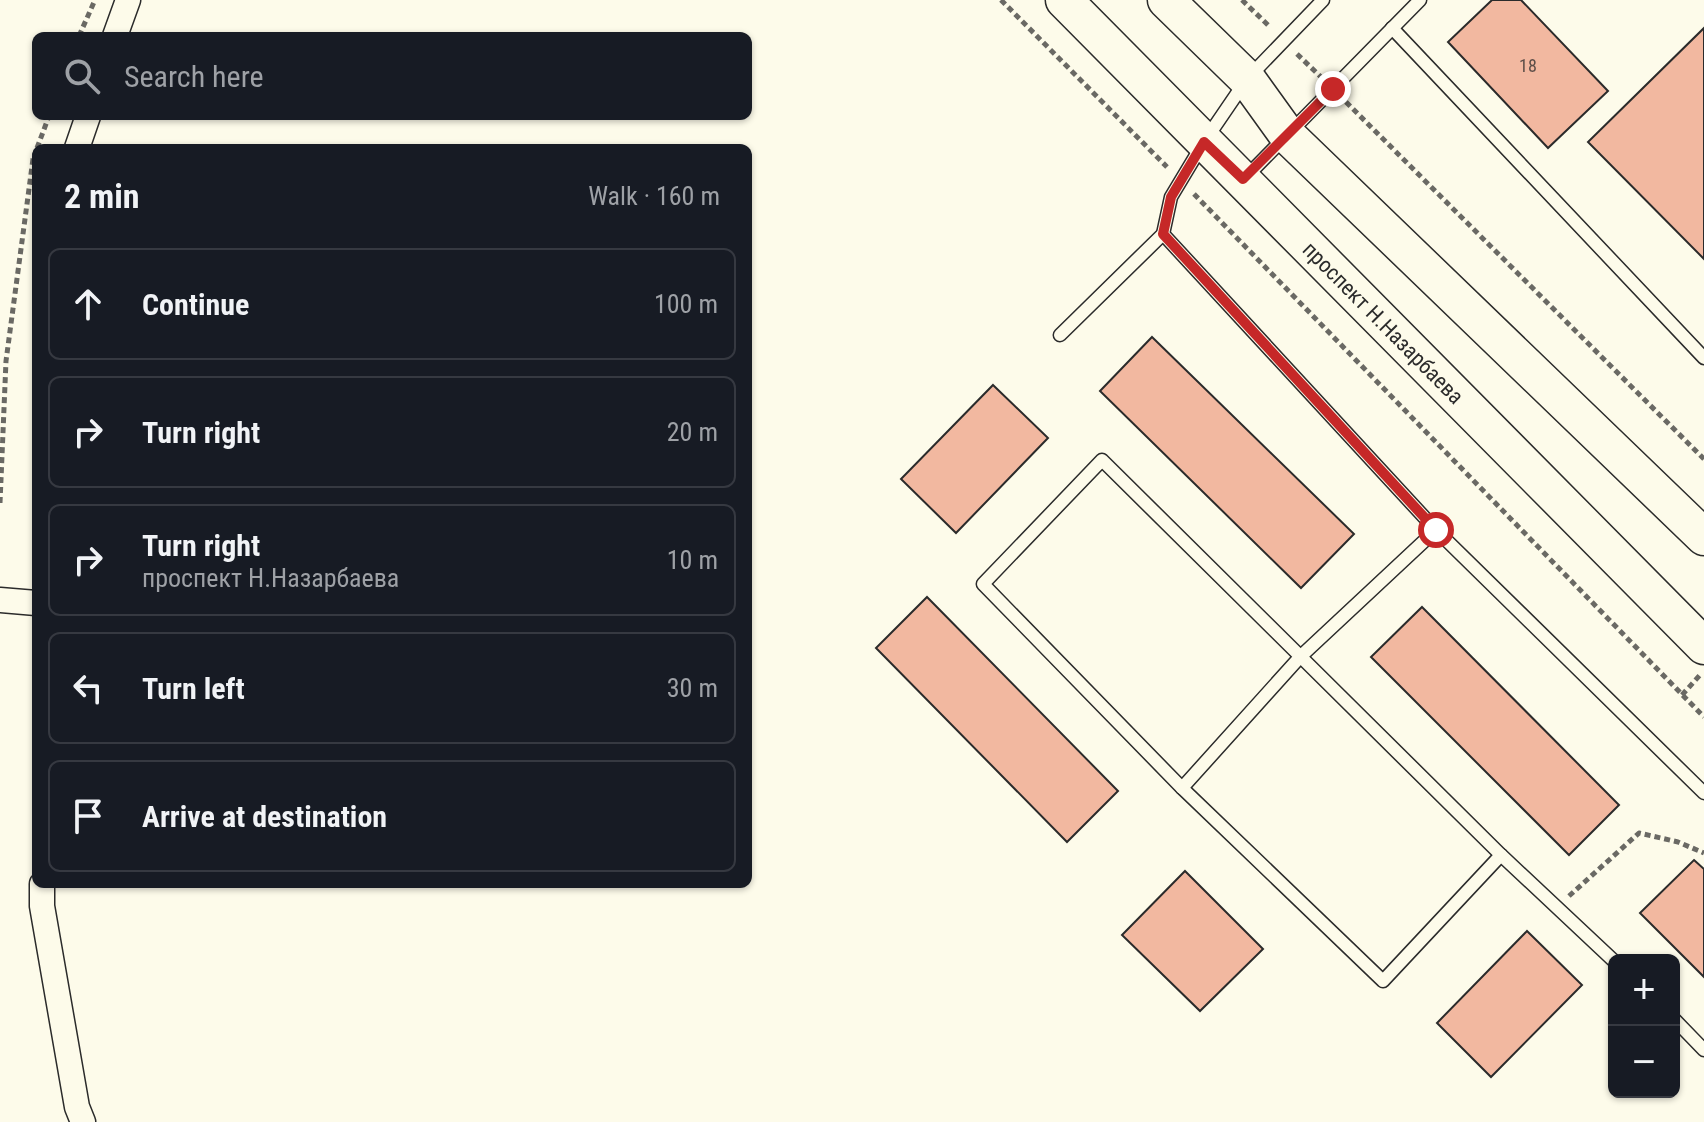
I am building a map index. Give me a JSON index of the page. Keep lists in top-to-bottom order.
{
  "streets": {
    "main road": ["проспект Н.Назарбаева"]
  },
  "house_numbers": ["18"],
  "page": {
    "search": "Search here",
    "heading": ["2 min", "Walk · 160 m"],
    "list": [
      ["Continue", "100 m"],
      ["Turn right", "20 m"],
      ["Turn right", "проспект Н.Назарбаева", "10 m"],
      ["Turn left", "30 m"],
      "Arrive at destination"
    ],
    "map_buttons": ["+", "−"]
  }
}
